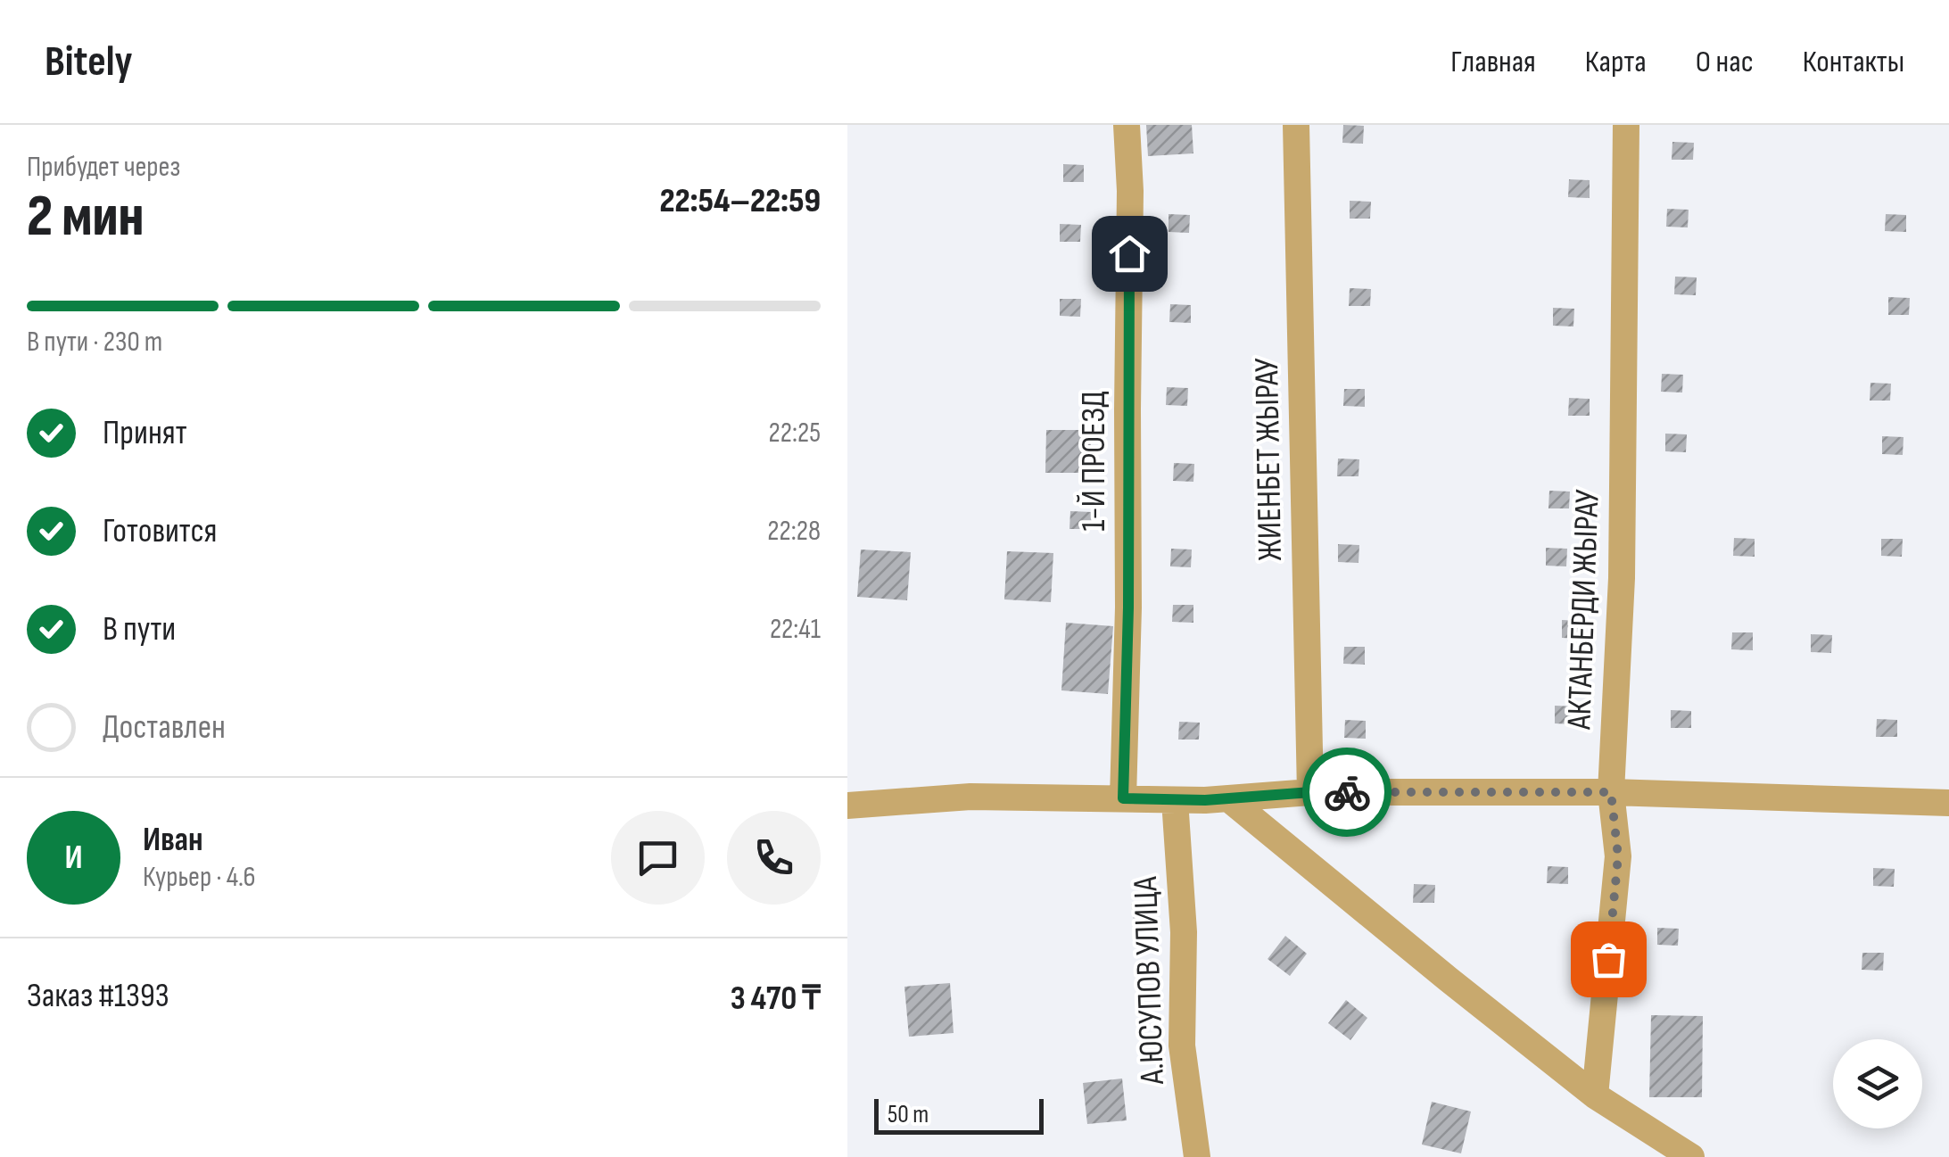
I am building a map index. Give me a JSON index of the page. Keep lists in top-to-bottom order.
{
  "streets": {
    "street": [
      "ЖИЕНБЕТ ЖЫРАУ",
      "1-Й ПРОЕЗД",
      "АКТАНБЕРДИ ЖЫРАУ",
      "А.ЮСУПОВ УЛИЦА"
    ]
  },
  "scale_bar": "50 m",
  "page": {
    "header": "Bitely",
    "nav": [
      "Главная",
      "Карта",
      "О нас",
      "Контакты"
    ],
    "heading": ["2 мин", "Прибудет через", "22:54–22:59"],
    "panel": [
      "Иван",
      "Курьер · 4.6",
      "Заказ #1393",
      "3 470 ₸"
    ],
    "bar": "В пути · 230 m",
    "list": [
      ["Принят", "22:25"],
      ["Готовится", "22:28"],
      ["В пути", "22:41"],
      "Доставлен"
    ],
    "round": "И",
    "scale": "50 m"
  }
}
